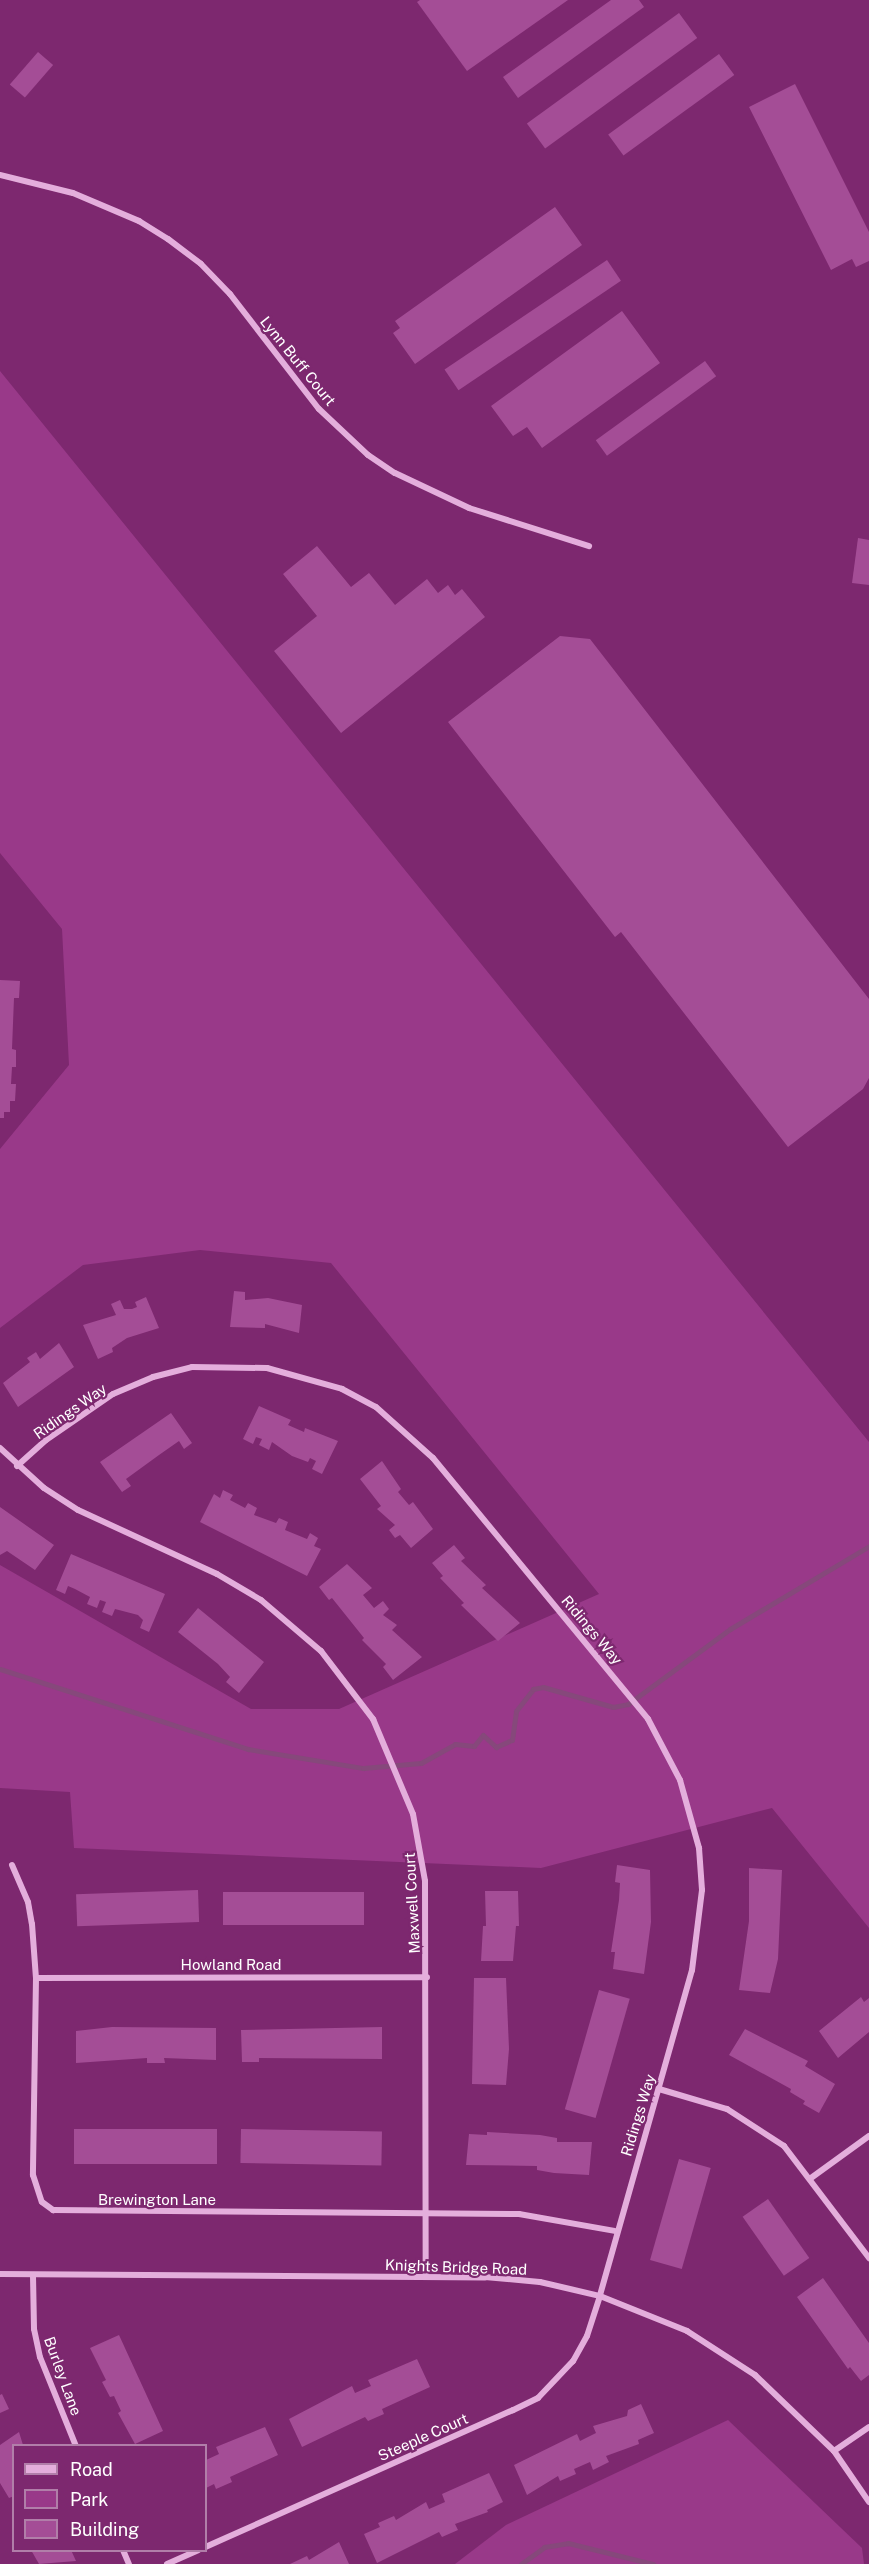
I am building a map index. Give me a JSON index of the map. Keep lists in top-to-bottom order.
{
  "streets": {
    "street": [
      "Lynn Buff Court",
      "Ridings Way",
      "Maxwell Court",
      "Howland Road",
      "Brewington Lane",
      "Knights Bridge Road",
      "Burley Lane",
      "Steeple Court"
    ]
  },
  "crossings": [
    ["Ridings Way", "Maxwell Court"],
    ["Ridings Way", "Brewington Lane"],
    ["Ridings Way", "Knights Bridge Road"],
    ["Ridings Way", "Steeple Court"],
    ["Maxwell Court", "Howland Road"],
    ["Maxwell Court", "Brewington Lane"],
    ["Maxwell Court", "Knights Bridge Road"],
    ["Howland Road", "Brewington Lane"],
    ["Knights Bridge Road", "Burley Lane"],
    ["Knights Bridge Road", "Steeple Court"]
  ],
  "legend": ["Road", "Park", "Building"]
}
